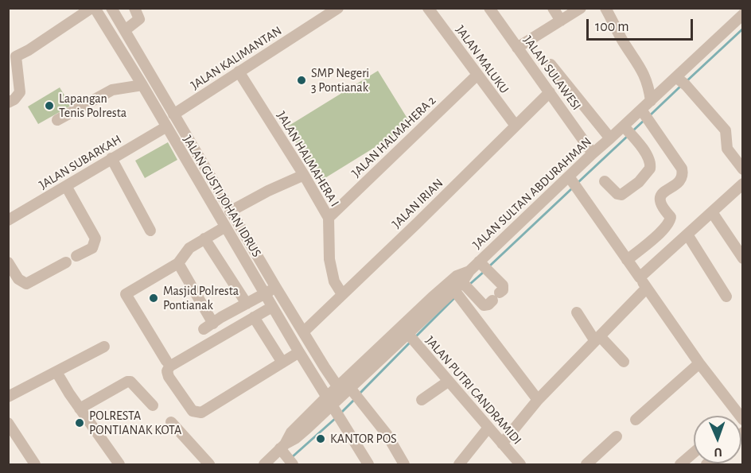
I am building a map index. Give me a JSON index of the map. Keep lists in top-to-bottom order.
{
  "streets": {
    "street": [
      "JALAN KALIMANTAN",
      "JALAN MALUKU",
      "JALAN SULAWESI",
      "JALAN HALMAHERA 2",
      "JALAN HALMAHERA I",
      "JALAN SUBARKAH",
      "JALAN SULTAN ABDURAHMAN",
      "JALAN GUSTI JOHAN IDRUS",
      "JALAN IRIAN",
      "JALAN PUTRI CANDRAMIDI"
    ]
  },
  "crossings": [
    ["JALAN KALIMANTAN", "JALAN HALMAHERA I"],
    ["JALAN KALIMANTAN", "JALAN GUSTI JOHAN IDRUS"],
    ["JALAN MALUKU", "JALAN HALMAHERA 2"],
    ["JALAN MALUKU", "JALAN IRIAN"],
    ["JALAN SULAWESI", "JALAN SULTAN ABDURAHMAN"],
    ["JALAN SULAWESI", "JALAN IRIAN"],
    ["JALAN HALMAHERA 2", "JALAN HALMAHERA I"],
    ["JALAN HALMAHERA I", "JALAN IRIAN"],
    ["JALAN SUBARKAH", "JALAN GUSTI JOHAN IDRUS"],
    ["JALAN SULTAN ABDURAHMAN", "JALAN GUSTI JOHAN IDRUS"],
    ["JALAN GUSTI JOHAN IDRUS", "JALAN IRIAN"]
  ],
  "places": [
    "SMP Negeri 3 Pontianak",
    "Lapangan Tenis Polresta",
    "Masjid Polresta Pontianak",
    "POLRESTA PONTIANAK KOTA",
    "KANTOR POS"
  ],
  "scale_bar": "100 m",
  "north": "bottom"
}
